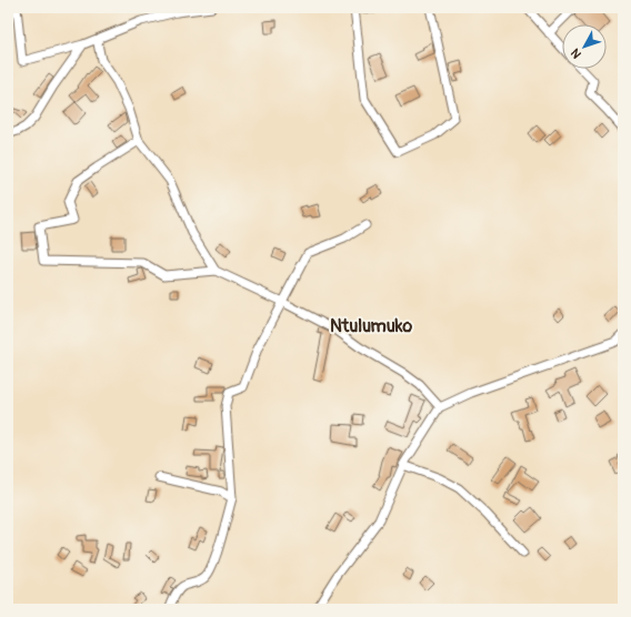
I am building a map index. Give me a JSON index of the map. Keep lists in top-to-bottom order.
{
  "districts": ["Ntulumuko"],
  "north": "bottom left"
}
